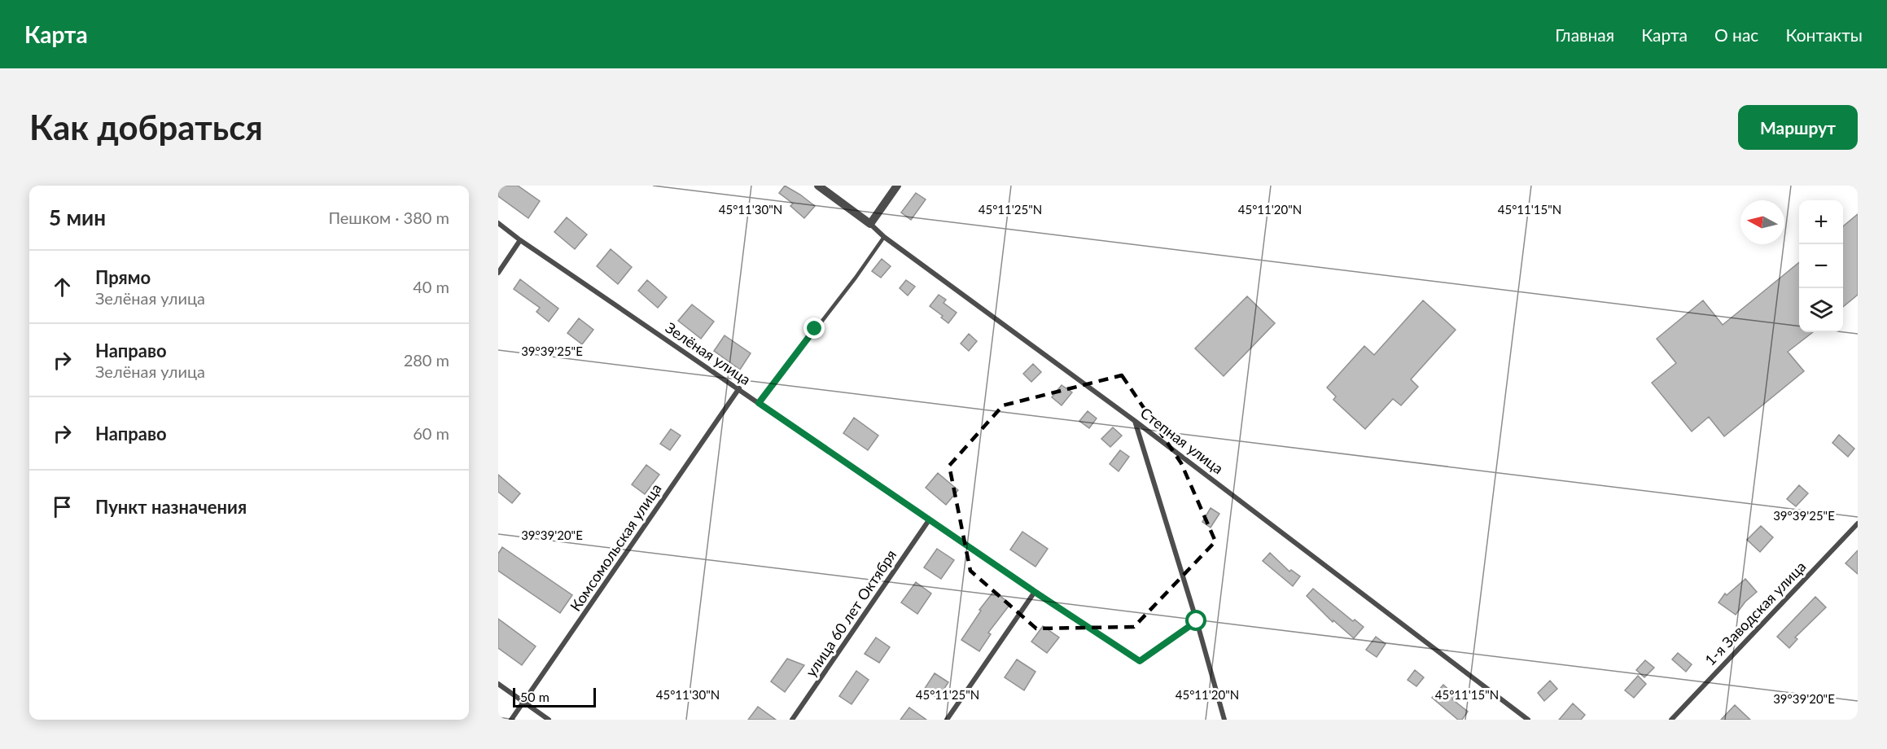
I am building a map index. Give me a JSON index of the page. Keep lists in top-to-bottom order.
{
  "streets": {
    "street": [
      "Зелёная улица",
      "Степная улица",
      "Комсомольская улица",
      "улица 60 лет Октября",
      "1-я Заводская улица"
    ]
  },
  "crossings": [
    ["Зелёная улица", "Комсомольская улица"],
    ["Зелёная улица", "улица 60 лет Октября"]
  ],
  "scale_bar": "50 m",
  "north": "left",
  "page": {
    "header": "Карта",
    "nav": [
      "Главная",
      "Карта",
      "О нас",
      "Контакты"
    ],
    "buttons": "Маршрут",
    "title": "Как добраться",
    "heading": ["5 мин", "Пешком · 380 m"],
    "map_buttons": ["+", "−"],
    "list": [
      ["Прямо", "Зелёная улица", "40 m"],
      ["Направо", "Зелёная улица", "280 m"],
      ["Направо", "60 m"],
      "Пункт назначения"
    ],
    "scale": "50 m"
  },
  "coordinates": [
    "45°11'30\"N",
    "45°11'25\"N",
    "45°11'20\"N",
    "45°11'15\"N",
    "39°39'25\"E",
    "39°39'20\"E"
  ]
}
